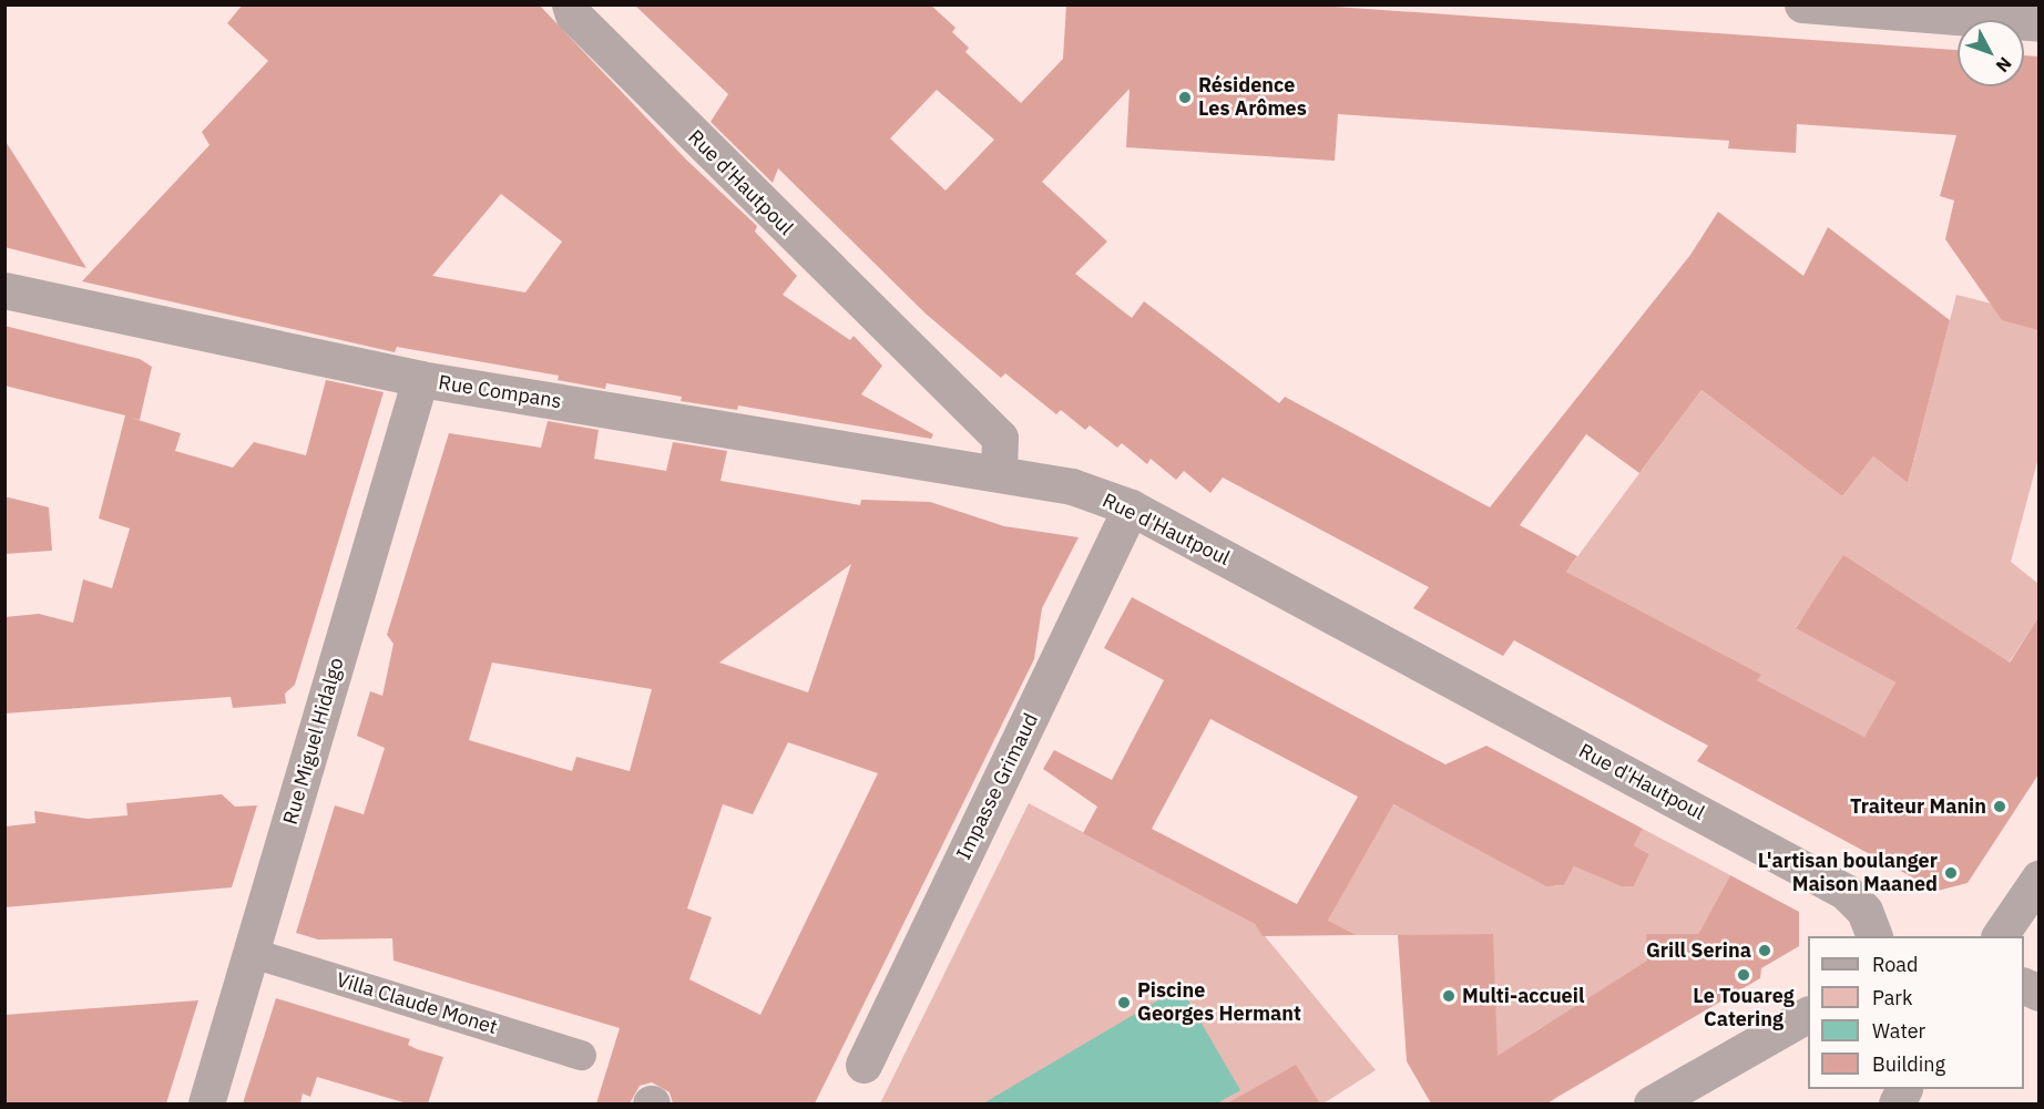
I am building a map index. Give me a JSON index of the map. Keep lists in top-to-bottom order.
{
  "streets": {
    "street": [
      "Rue d'Hautpoul",
      "Rue Compans",
      "Rue Miguel Hidalgo",
      "Impasse Grimaud",
      "Villa Claude Monet"
    ]
  },
  "crossings": [
    ["Rue d'Hautpoul", "Rue Compans"],
    ["Rue d'Hautpoul", "Impasse Grimaud"],
    ["Rue Compans", "Rue Miguel Hidalgo"],
    ["Rue Miguel Hidalgo", "Villa Claude Monet"]
  ],
  "places": [
    "Résidence Les Arômes",
    "Traiteur Manin",
    "L'artisan boulanger Maison Maaned",
    "Grill Serina",
    "Le Touareg Catering",
    "Multi-accueil",
    "Piscine Georges Hermant"
  ],
  "legend": [
    "Road",
    "Park",
    "Water",
    "Building"
  ],
  "north": "bottom right"
}
